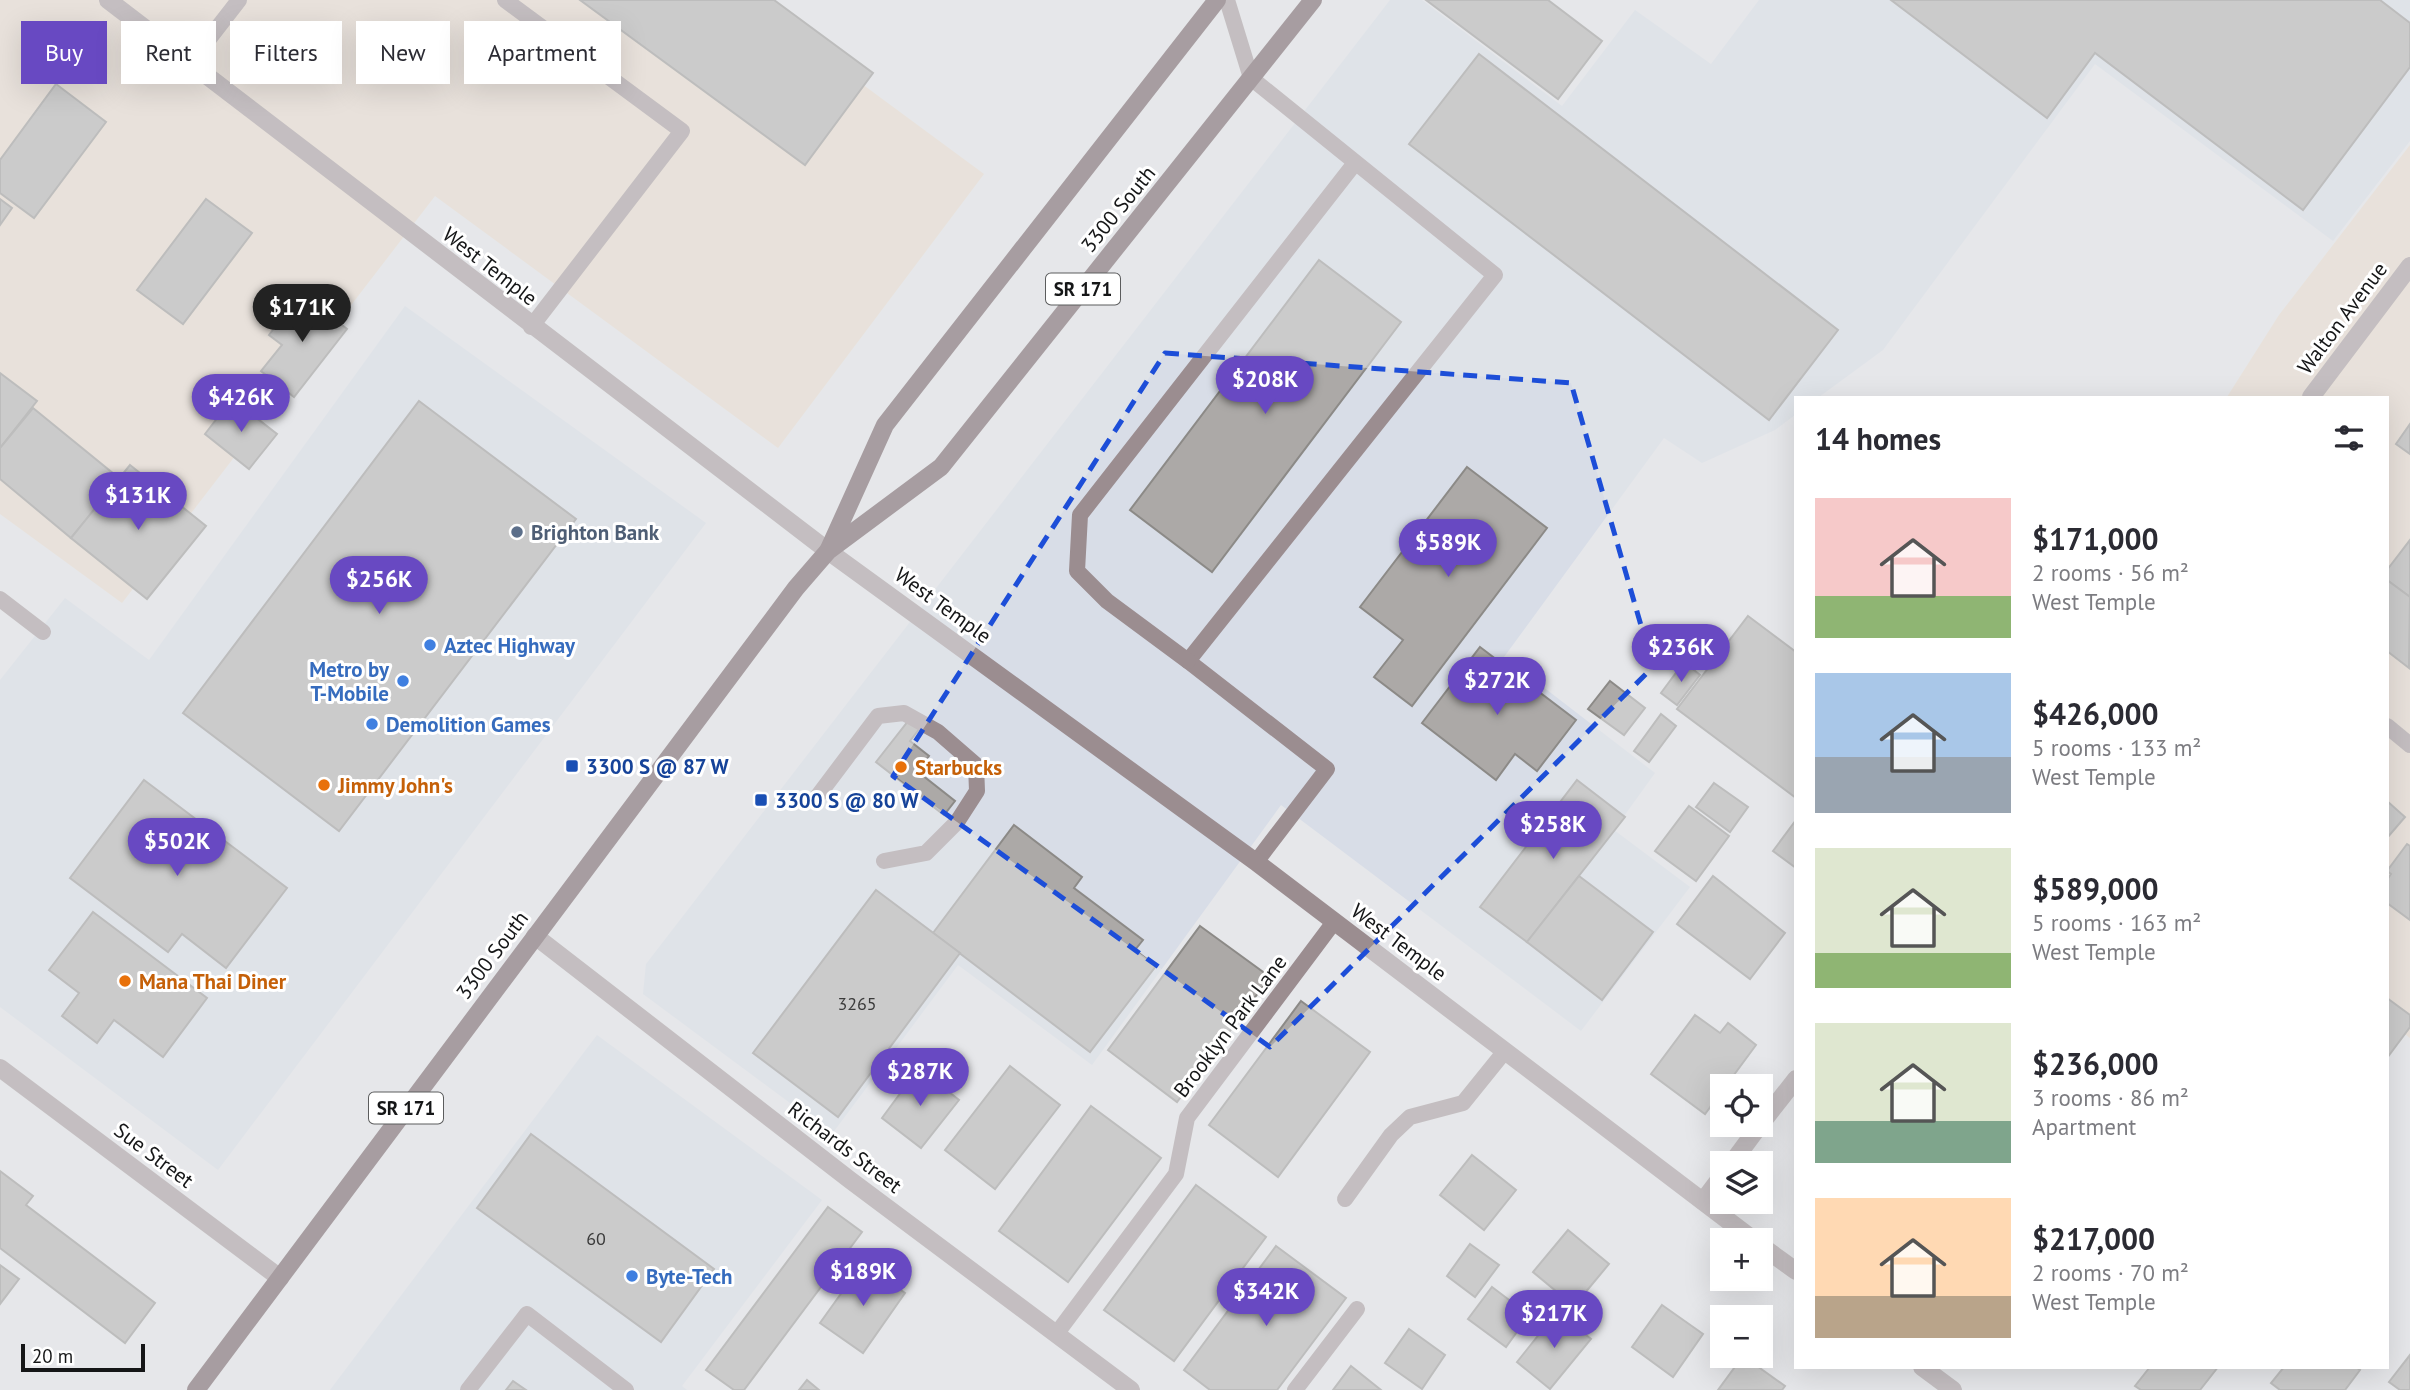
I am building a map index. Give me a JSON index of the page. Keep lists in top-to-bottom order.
{
  "streets": {
    "main road": ["3300 South", "SR 171"],
    "street": [
      "West Temple",
      "Walton Avenue",
      "Richards Street",
      "Sue Street"
    ],
    "lane": ["Brooklyn Park Lane"]
  },
  "crossings": [
    ["3300 South", "West Temple"],
    ["3300 South", "Richards Street"],
    ["3300 South", "Sue Street"],
    ["West Temple", "Brooklyn Park Lane"],
    ["Brooklyn Park Lane", "Richards Street"]
  ],
  "places": {
    "other": [
      "Brighton Bank",
      "Aztec Highway",
      "Metro by T-Mobile",
      "Demolition Games",
      "Starbucks",
      "Jimmy John's",
      "Mana Thai Diner",
      "Byte-Tech"
    ],
    "transit": ["3300 S @ 87 W", "3300 S @ 80 W"]
  },
  "house_numbers": ["3265", "60"],
  "scale_bar": "20 m",
  "page": {
    "chip": [
      "Buy",
      "Rent",
      "Filters",
      "New",
      "Apartment"
    ],
    "price": [
      "$171K",
      "$208K",
      "$426K",
      "$131K",
      "$589K",
      "$256K",
      "$236K",
      "$272K",
      "$258K",
      "$502K",
      "$287K",
      "$189K",
      "$342K",
      "$217K"
    ],
    "heading": "14 homes",
    "list": [
      {
        "name": "$171,000",
        "note": "2 rooms · 56 m² · West Temple"
      },
      {
        "name": "$426,000",
        "note": "5 rooms · 133 m² · West Temple"
      },
      {
        "name": "$589,000",
        "note": "5 rooms · 163 m² · West Temple"
      },
      {
        "name": "$236,000",
        "note": "3 rooms · 86 m² · Apartment"
      },
      {
        "name": "$217,000",
        "note": "2 rooms · 70 m² · West Temple"
      }
    ],
    "map_buttons": ["+", "−"],
    "scale": "20 m"
  }
}
